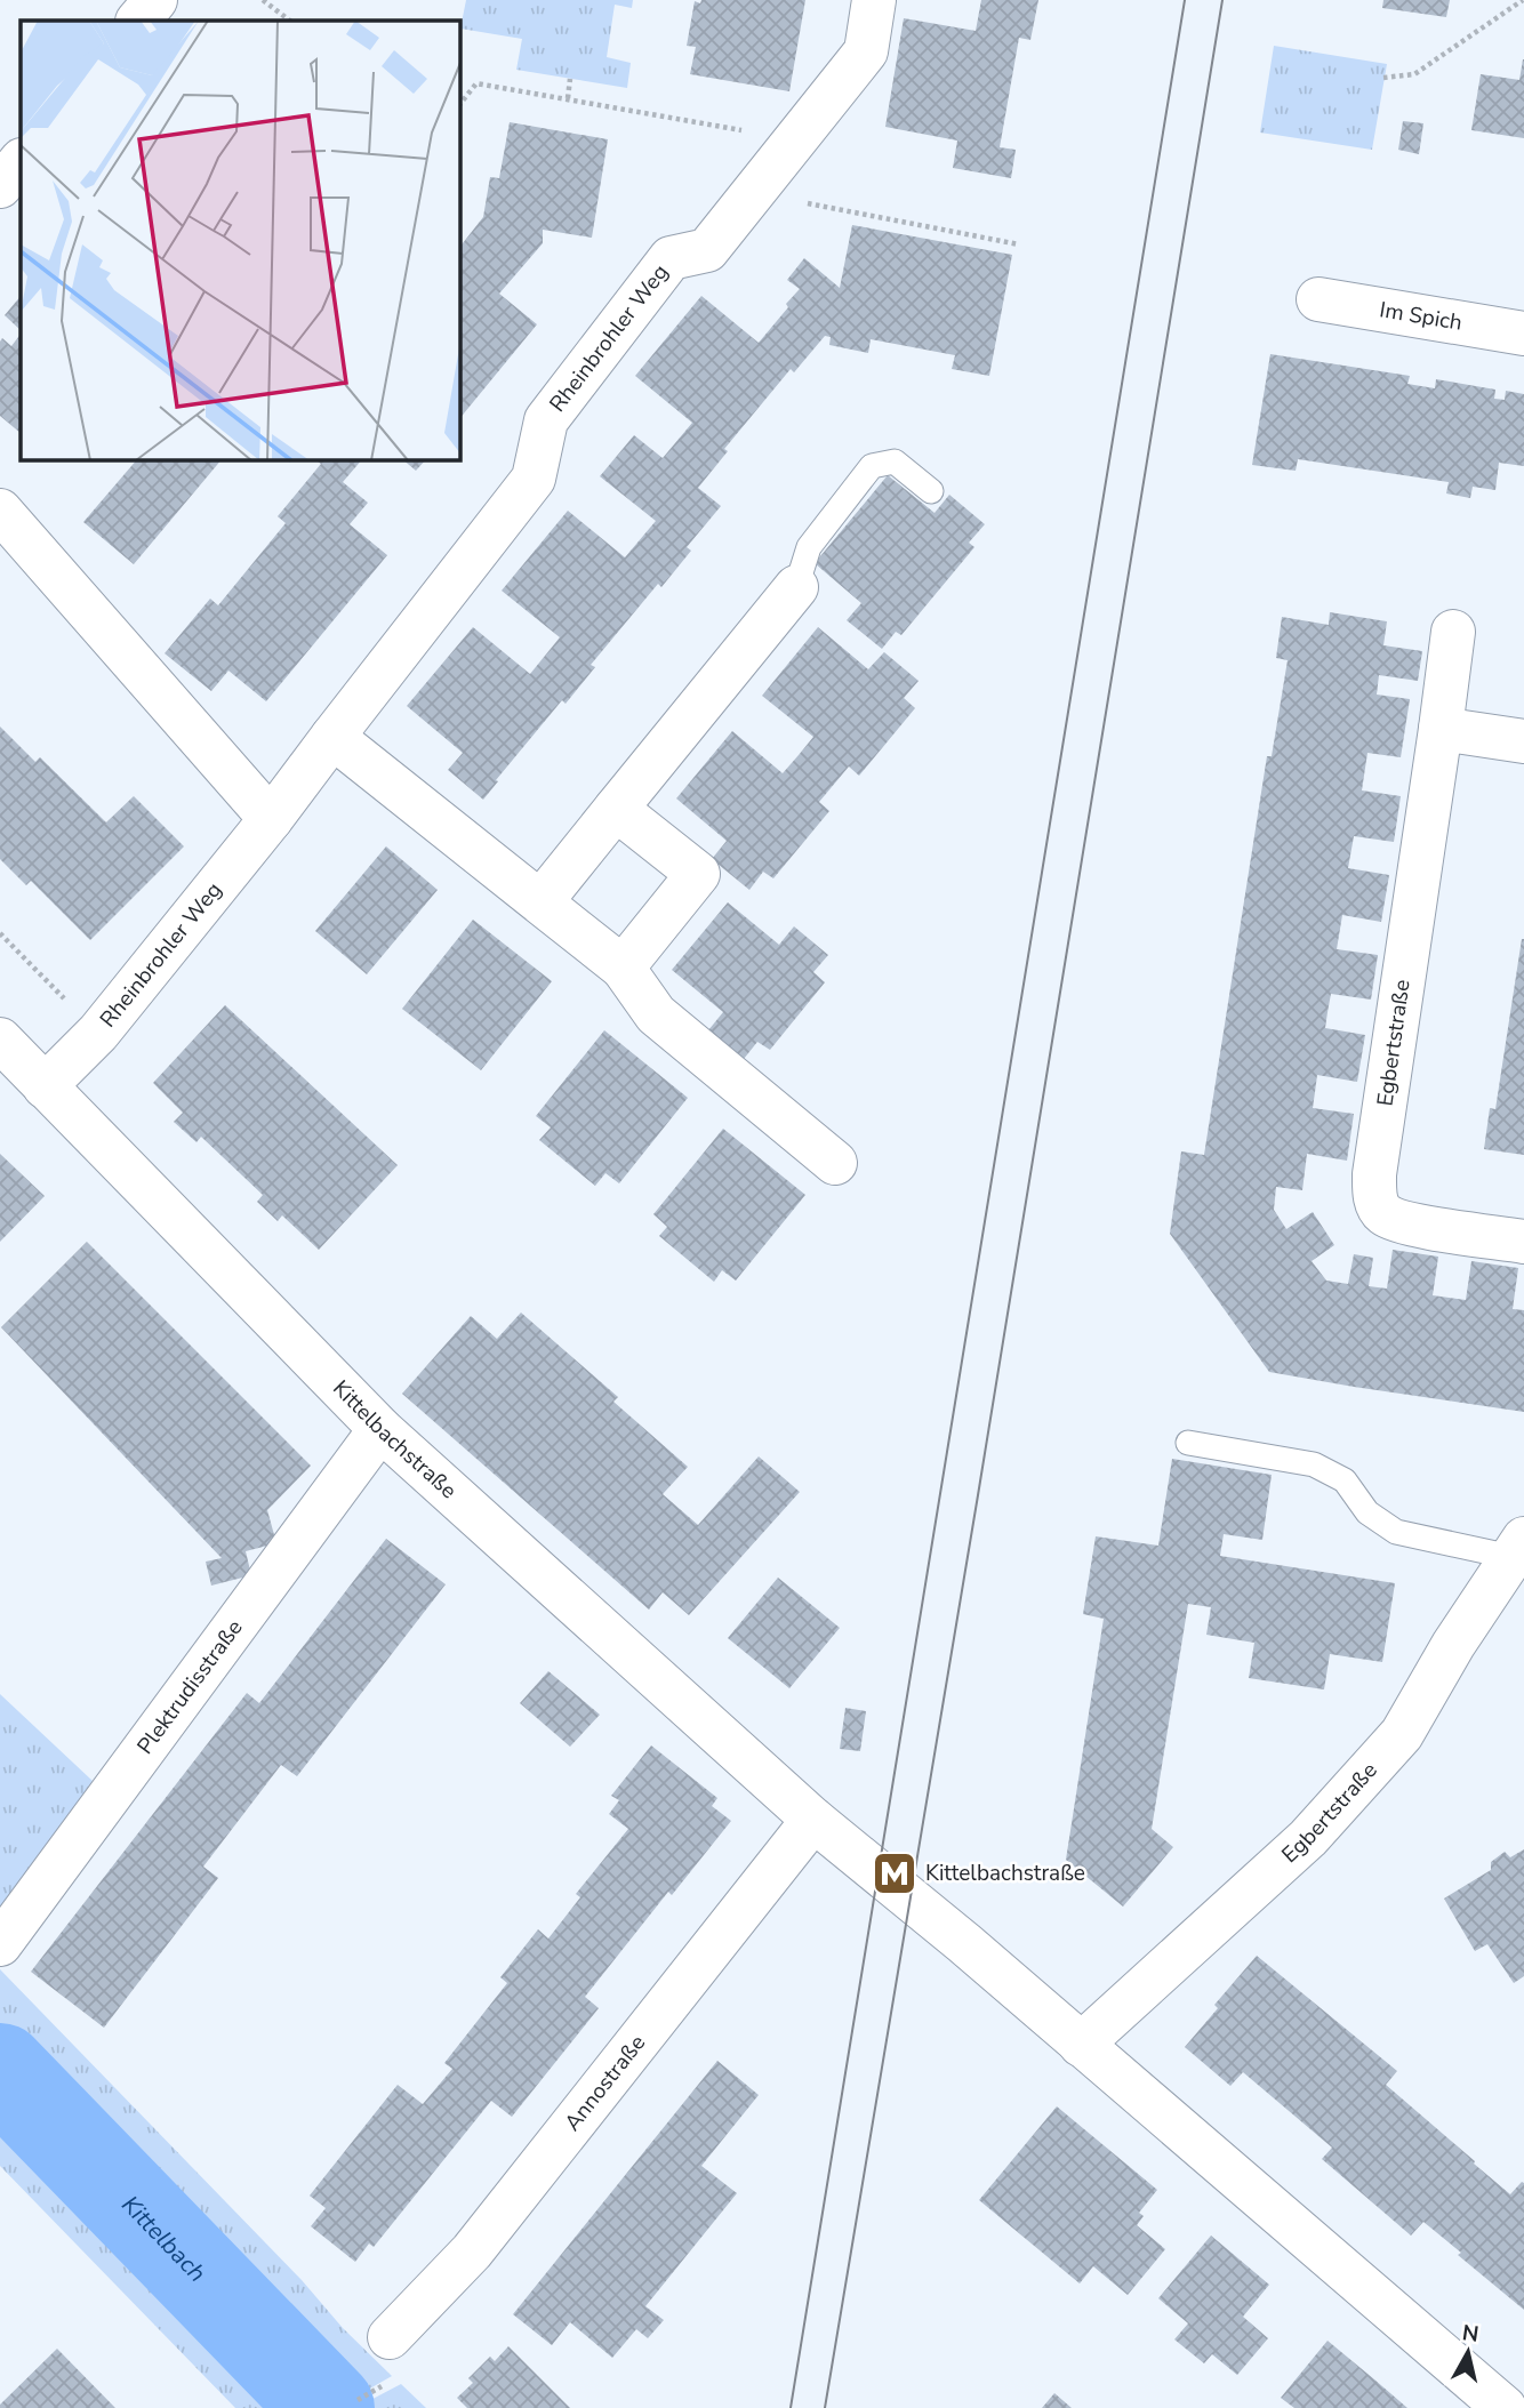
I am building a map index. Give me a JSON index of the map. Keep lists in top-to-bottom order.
{
  "streets": {
    "street": [
      "Im Spich",
      "Rheinbrohler Weg",
      "Egbertstraße",
      "Kittelbachstraße",
      "Plektrudisstraße",
      "Annostraße"
    ]
  },
  "crossings": [
    ["Rheinbrohler Weg", "Kittelbachstraße"],
    ["Egbertstraße", "Kittelbachstraße"],
    ["Kittelbachstraße", "Plektrudisstraße"],
    ["Kittelbachstraße", "Annostraße"]
  ],
  "water": ["Kittelbach"],
  "places": {
    "metro station": ["Kittelbachstraße"]
  },
  "north": "top"
}
